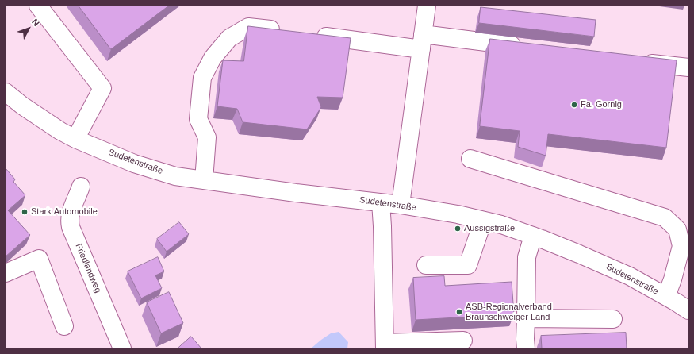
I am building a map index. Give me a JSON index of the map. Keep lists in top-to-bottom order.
{
  "streets": {
    "street": ["Sudetenstraße", "Friedlandweg"]
  },
  "places": [
    "Fa. Gornig",
    "Stark Automobile",
    "Aussigstraße",
    "ASB-Regionalverband Braunschweiger Land"
  ],
  "north": "top right"
}
